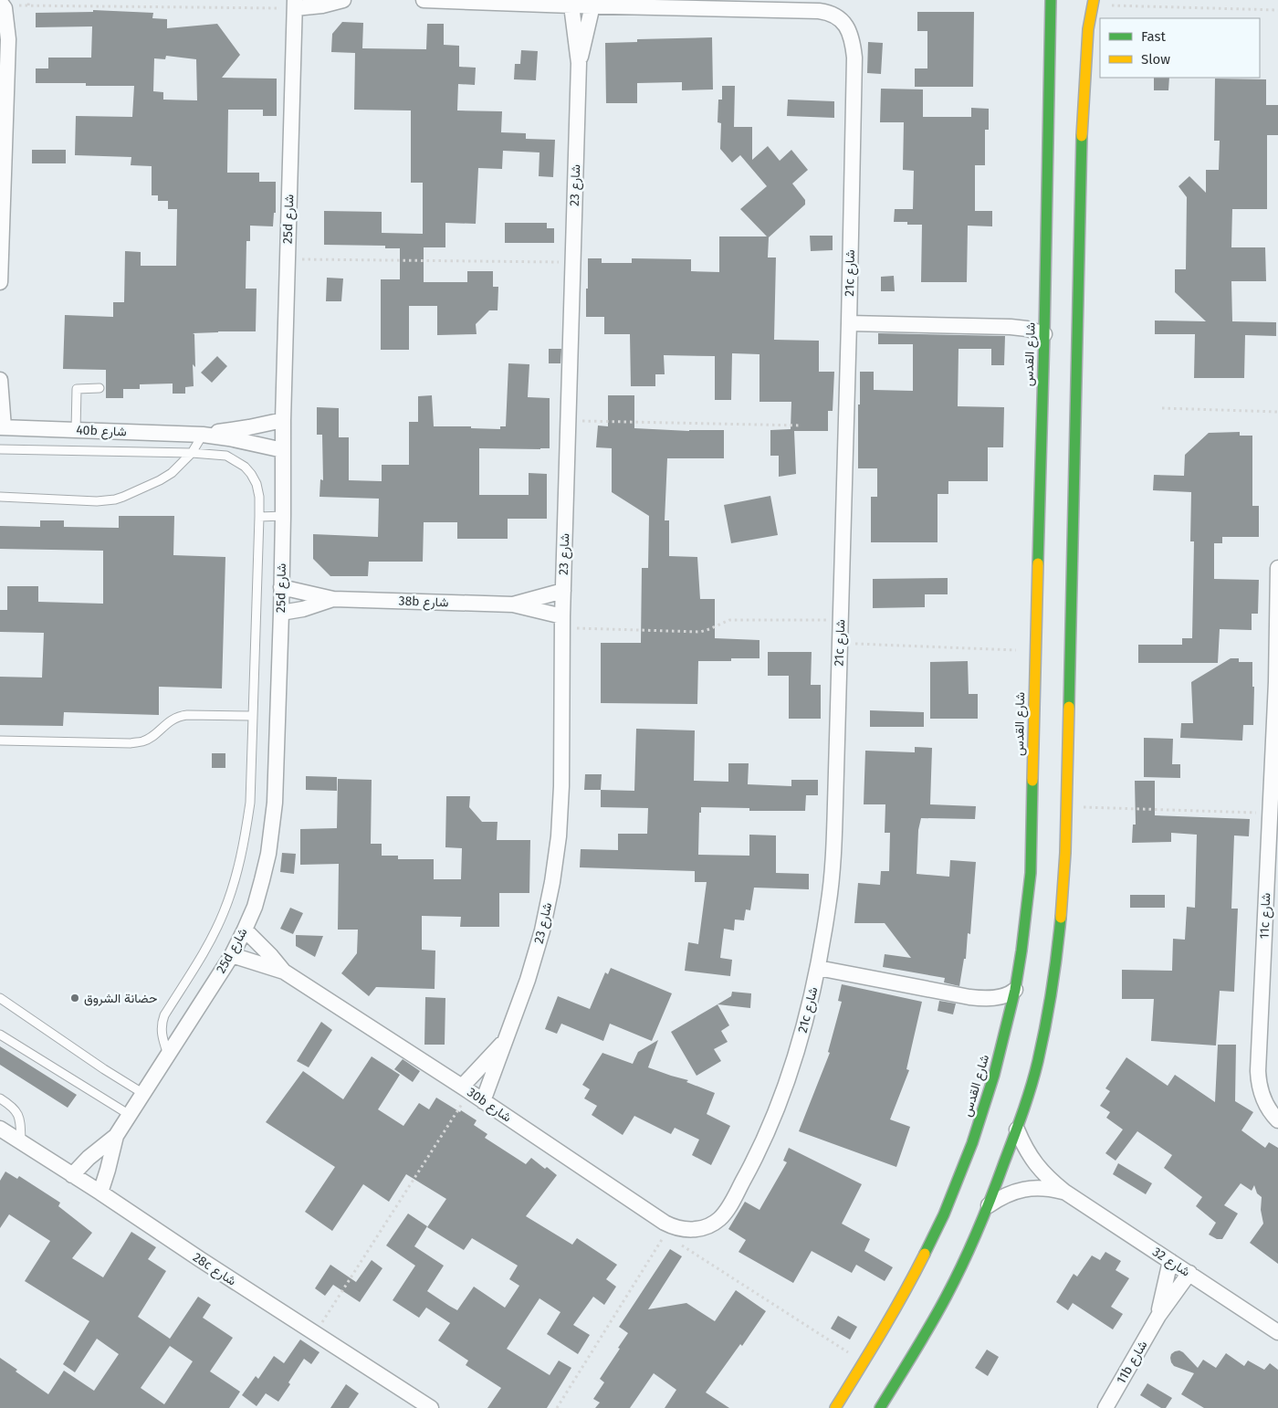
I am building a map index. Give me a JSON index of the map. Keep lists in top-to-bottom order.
{
  "streets": {
    "main road": ["شارع القدس"],
    "street": [
      "شارع 23",
      "25d شارع",
      "21c شارع",
      "40b شارع",
      "38b شارع",
      "11c شارع",
      "30b شارع",
      "شارع 32",
      "28c شارع",
      "11b شارع"
    ]
  },
  "crossings": [
    ["شارع 23", "21c شارع"],
    ["شارع 23", "38b شارع"],
    ["شارع 23", "30b شارع"],
    ["25d شارع", "40b شارع"],
    ["25d شارع", "38b شارع"],
    ["25d شارع", "30b شارع"],
    ["25d شارع", "28c شارع"],
    ["21c شارع", "30b شارع"],
    ["شارع 32", "11b شارع"]
  ],
  "places": ["حضانة الشروق"],
  "legend": ["Fast", "Slow"]
}
